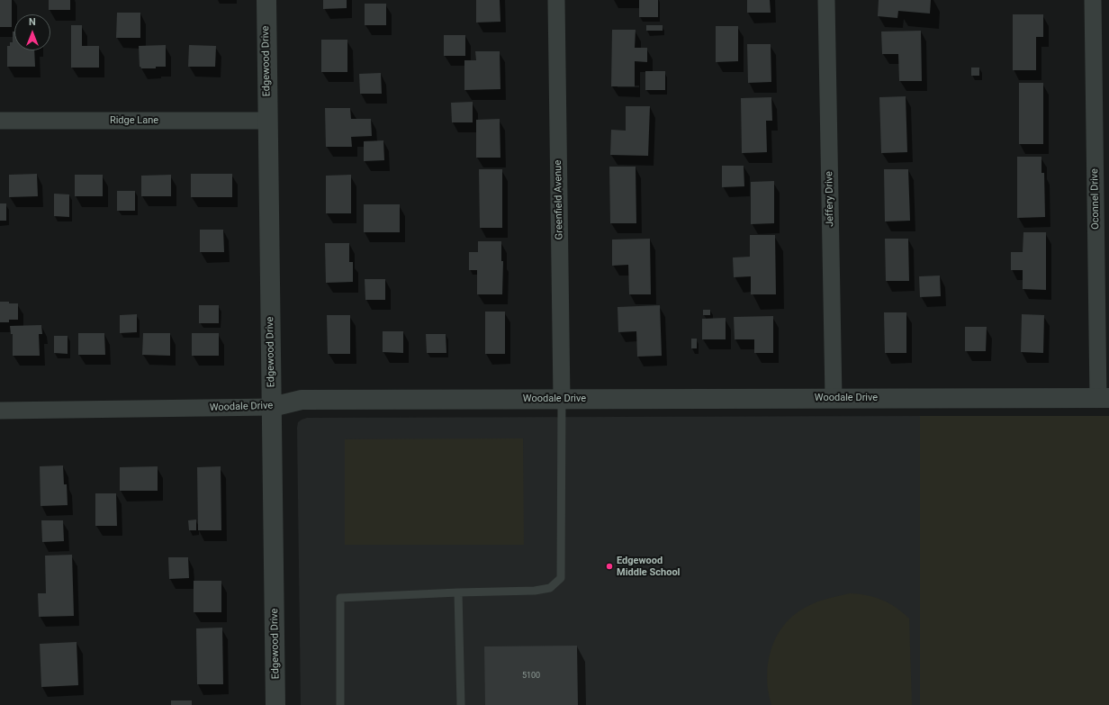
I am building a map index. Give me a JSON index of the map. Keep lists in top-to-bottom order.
{
  "streets": {
    "street": [
      "Edgewood Drive",
      "Ridge Lane",
      "Jeffery Drive",
      "Oconnel Drive",
      "Greenfield Avenue",
      "Woodale Drive"
    ]
  },
  "crossings": [
    ["Edgewood Drive", "Ridge Lane"],
    ["Edgewood Drive", "Woodale Drive"],
    ["Jeffery Drive", "Woodale Drive"],
    ["Oconnel Drive", "Woodale Drive"],
    ["Greenfield Avenue", "Woodale Drive"]
  ],
  "places": ["Edgewood Middle School"],
  "house_numbers": ["5100"],
  "north": "top"
}
